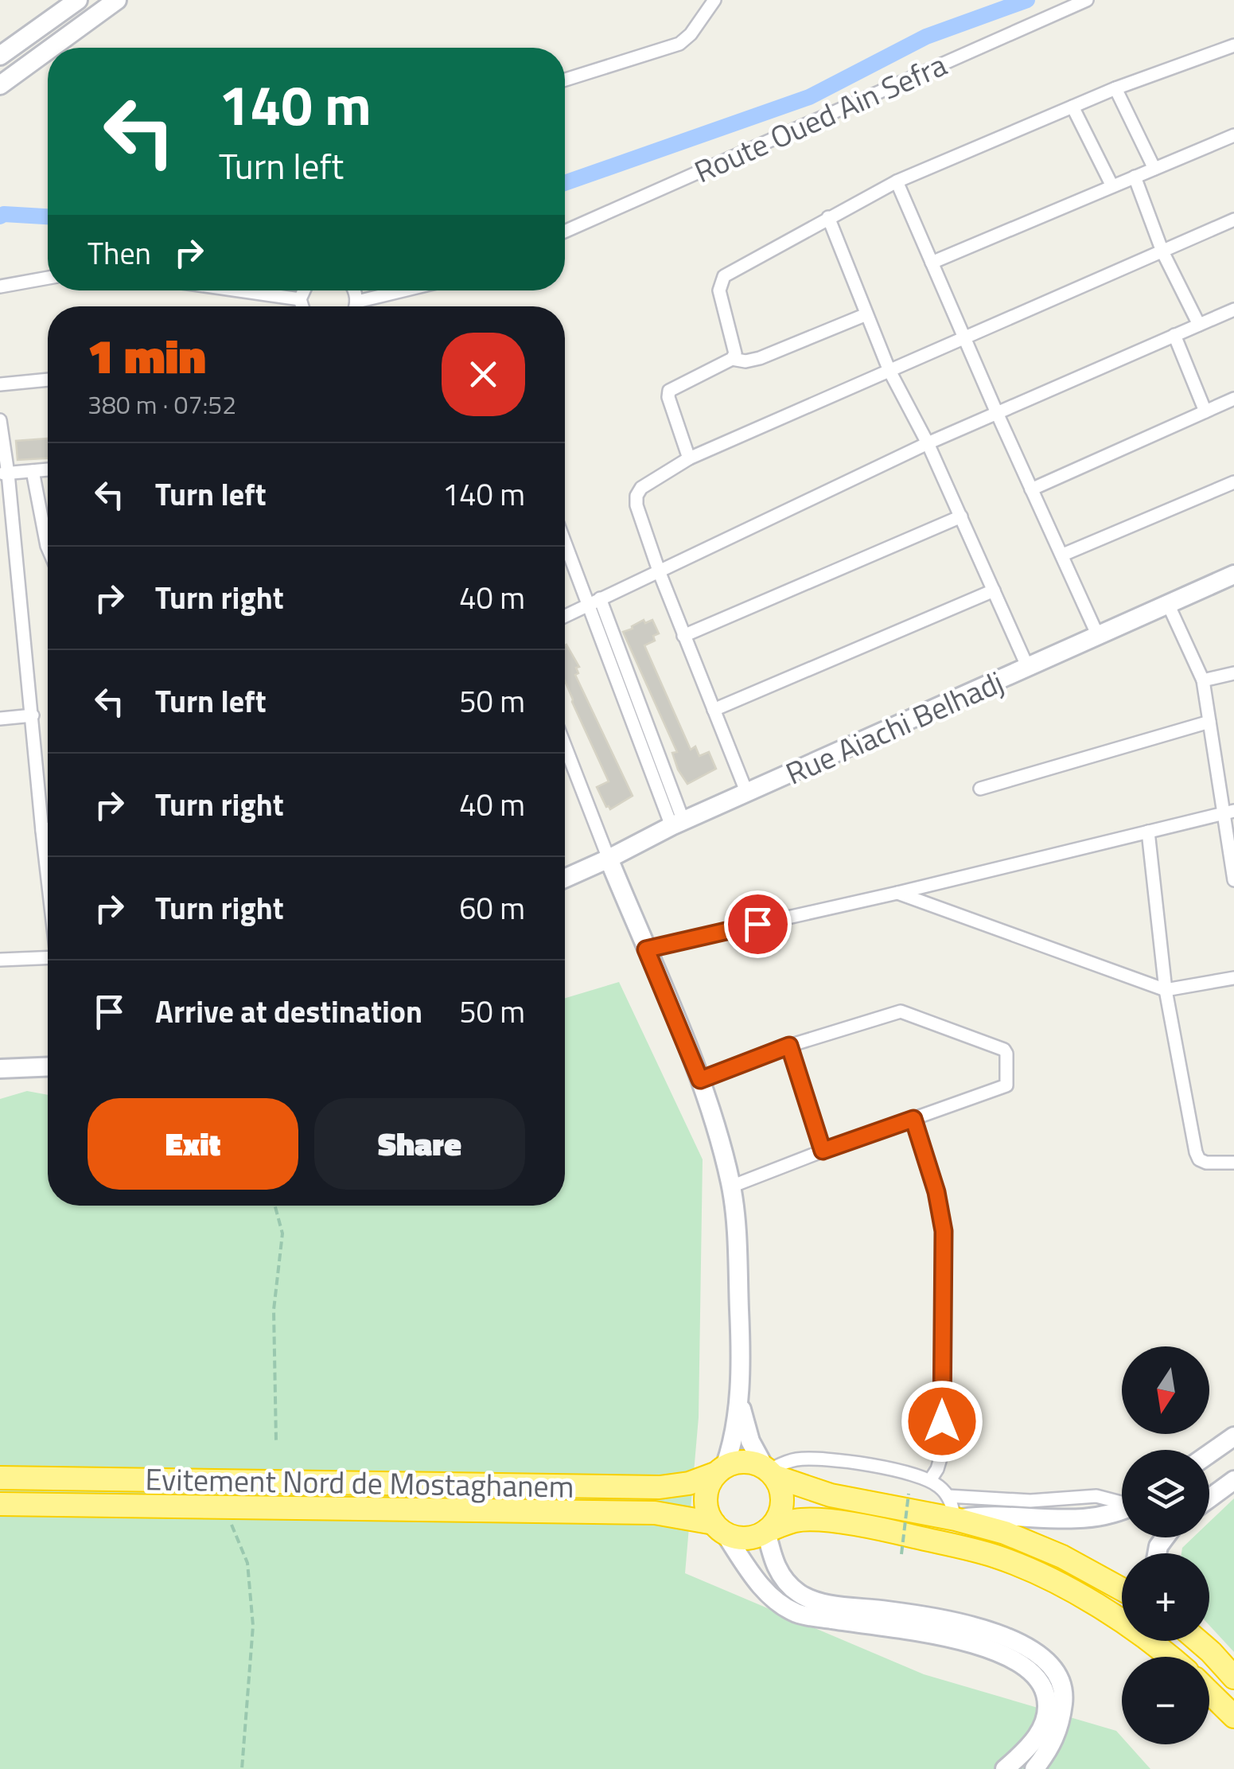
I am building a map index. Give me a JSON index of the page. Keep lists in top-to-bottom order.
{
  "streets": {
    "highway": ["Evitement Nord de Mostaghanem"],
    "street": ["Route Oued Ain Sefra", "Rue Aiachi Belhadj"]
  },
  "north": "bottom",
  "page": {
    "turn": ["140 m", "Turn left"],
    "then": "Then",
    "heading": ["1 min", "380 m · 07:52"],
    "list": [
      {
        "name": "Turn left",
        "value": "140 m"
      },
      {
        "name": "Turn right",
        "value": "40 m"
      },
      {
        "name": "Turn left",
        "value": "50 m"
      },
      {
        "name": "Turn right",
        "value": "40 m"
      },
      {
        "name": "Turn right",
        "value": "60 m"
      },
      {
        "name": "Arrive at destination",
        "value": "50 m"
      }
    ],
    "buttons": ["Exit", "Share"],
    "map_buttons": ["+", "−"]
  }
}
